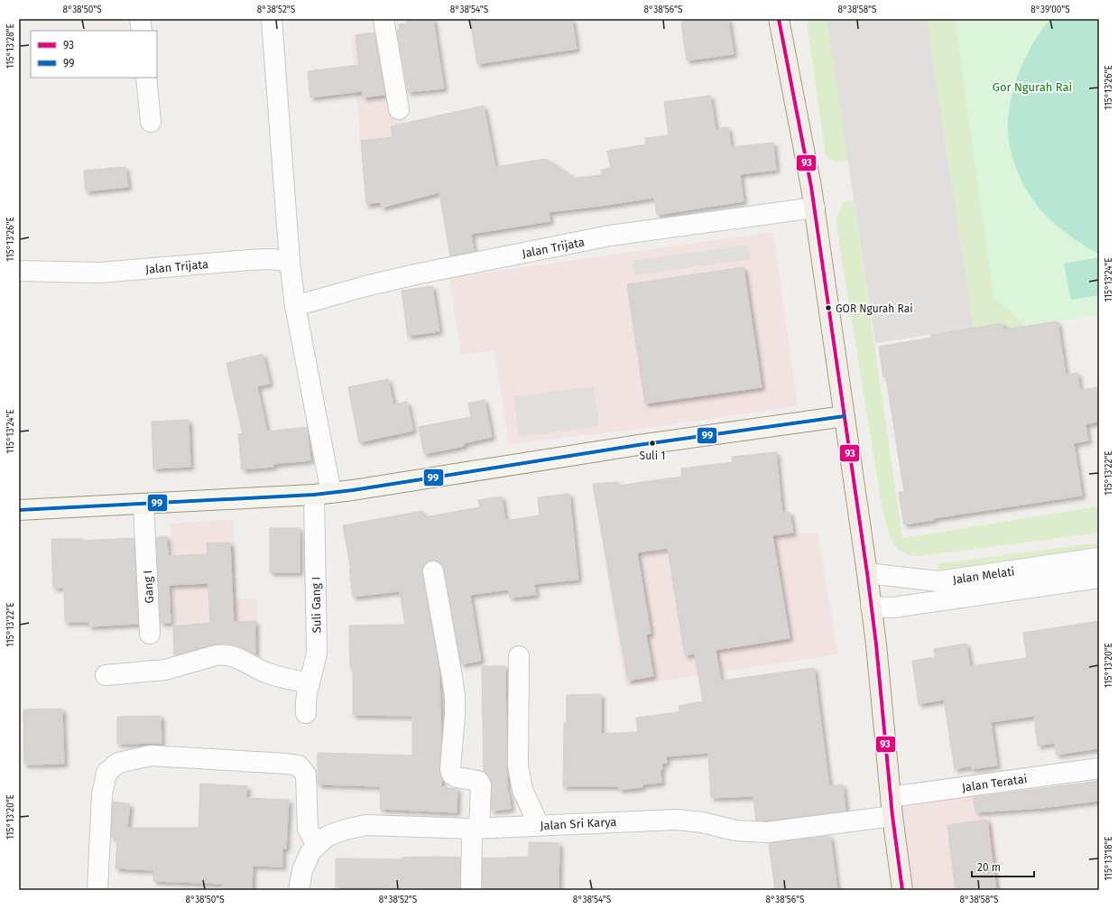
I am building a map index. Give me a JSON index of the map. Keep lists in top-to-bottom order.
{
  "streets": {
    "street": [
      "Jalan Trijata",
      "Jalan Melati",
      "Gang I",
      "Suli Gang I",
      "Jalan Teratai",
      "Jalan Sri Karya"
    ]
  },
  "crossings": [
    ["Jalan Teratai", "Jalan Sri Karya"]
  ],
  "parks": ["Gor Ngurah Rai"],
  "places": ["GOR Ngurah Rai", "Suli 1"],
  "lines": ["transit line 93", "transit line 99"],
  "legend": ["93", "99"],
  "scale_bar": "20 m",
  "coordinates": [
    "8°38'50\"S",
    "8°38'52\"S",
    "8°38'54\"S",
    "8°38'56\"S",
    "8°38'58\"S",
    "8°39'00\"S",
    "115°13'28\"E",
    "115°13'26\"E",
    "115°13'24\"E",
    "115°13'22\"E",
    "115°13'20\"E",
    "115°13'18\"E"
  ]
}
